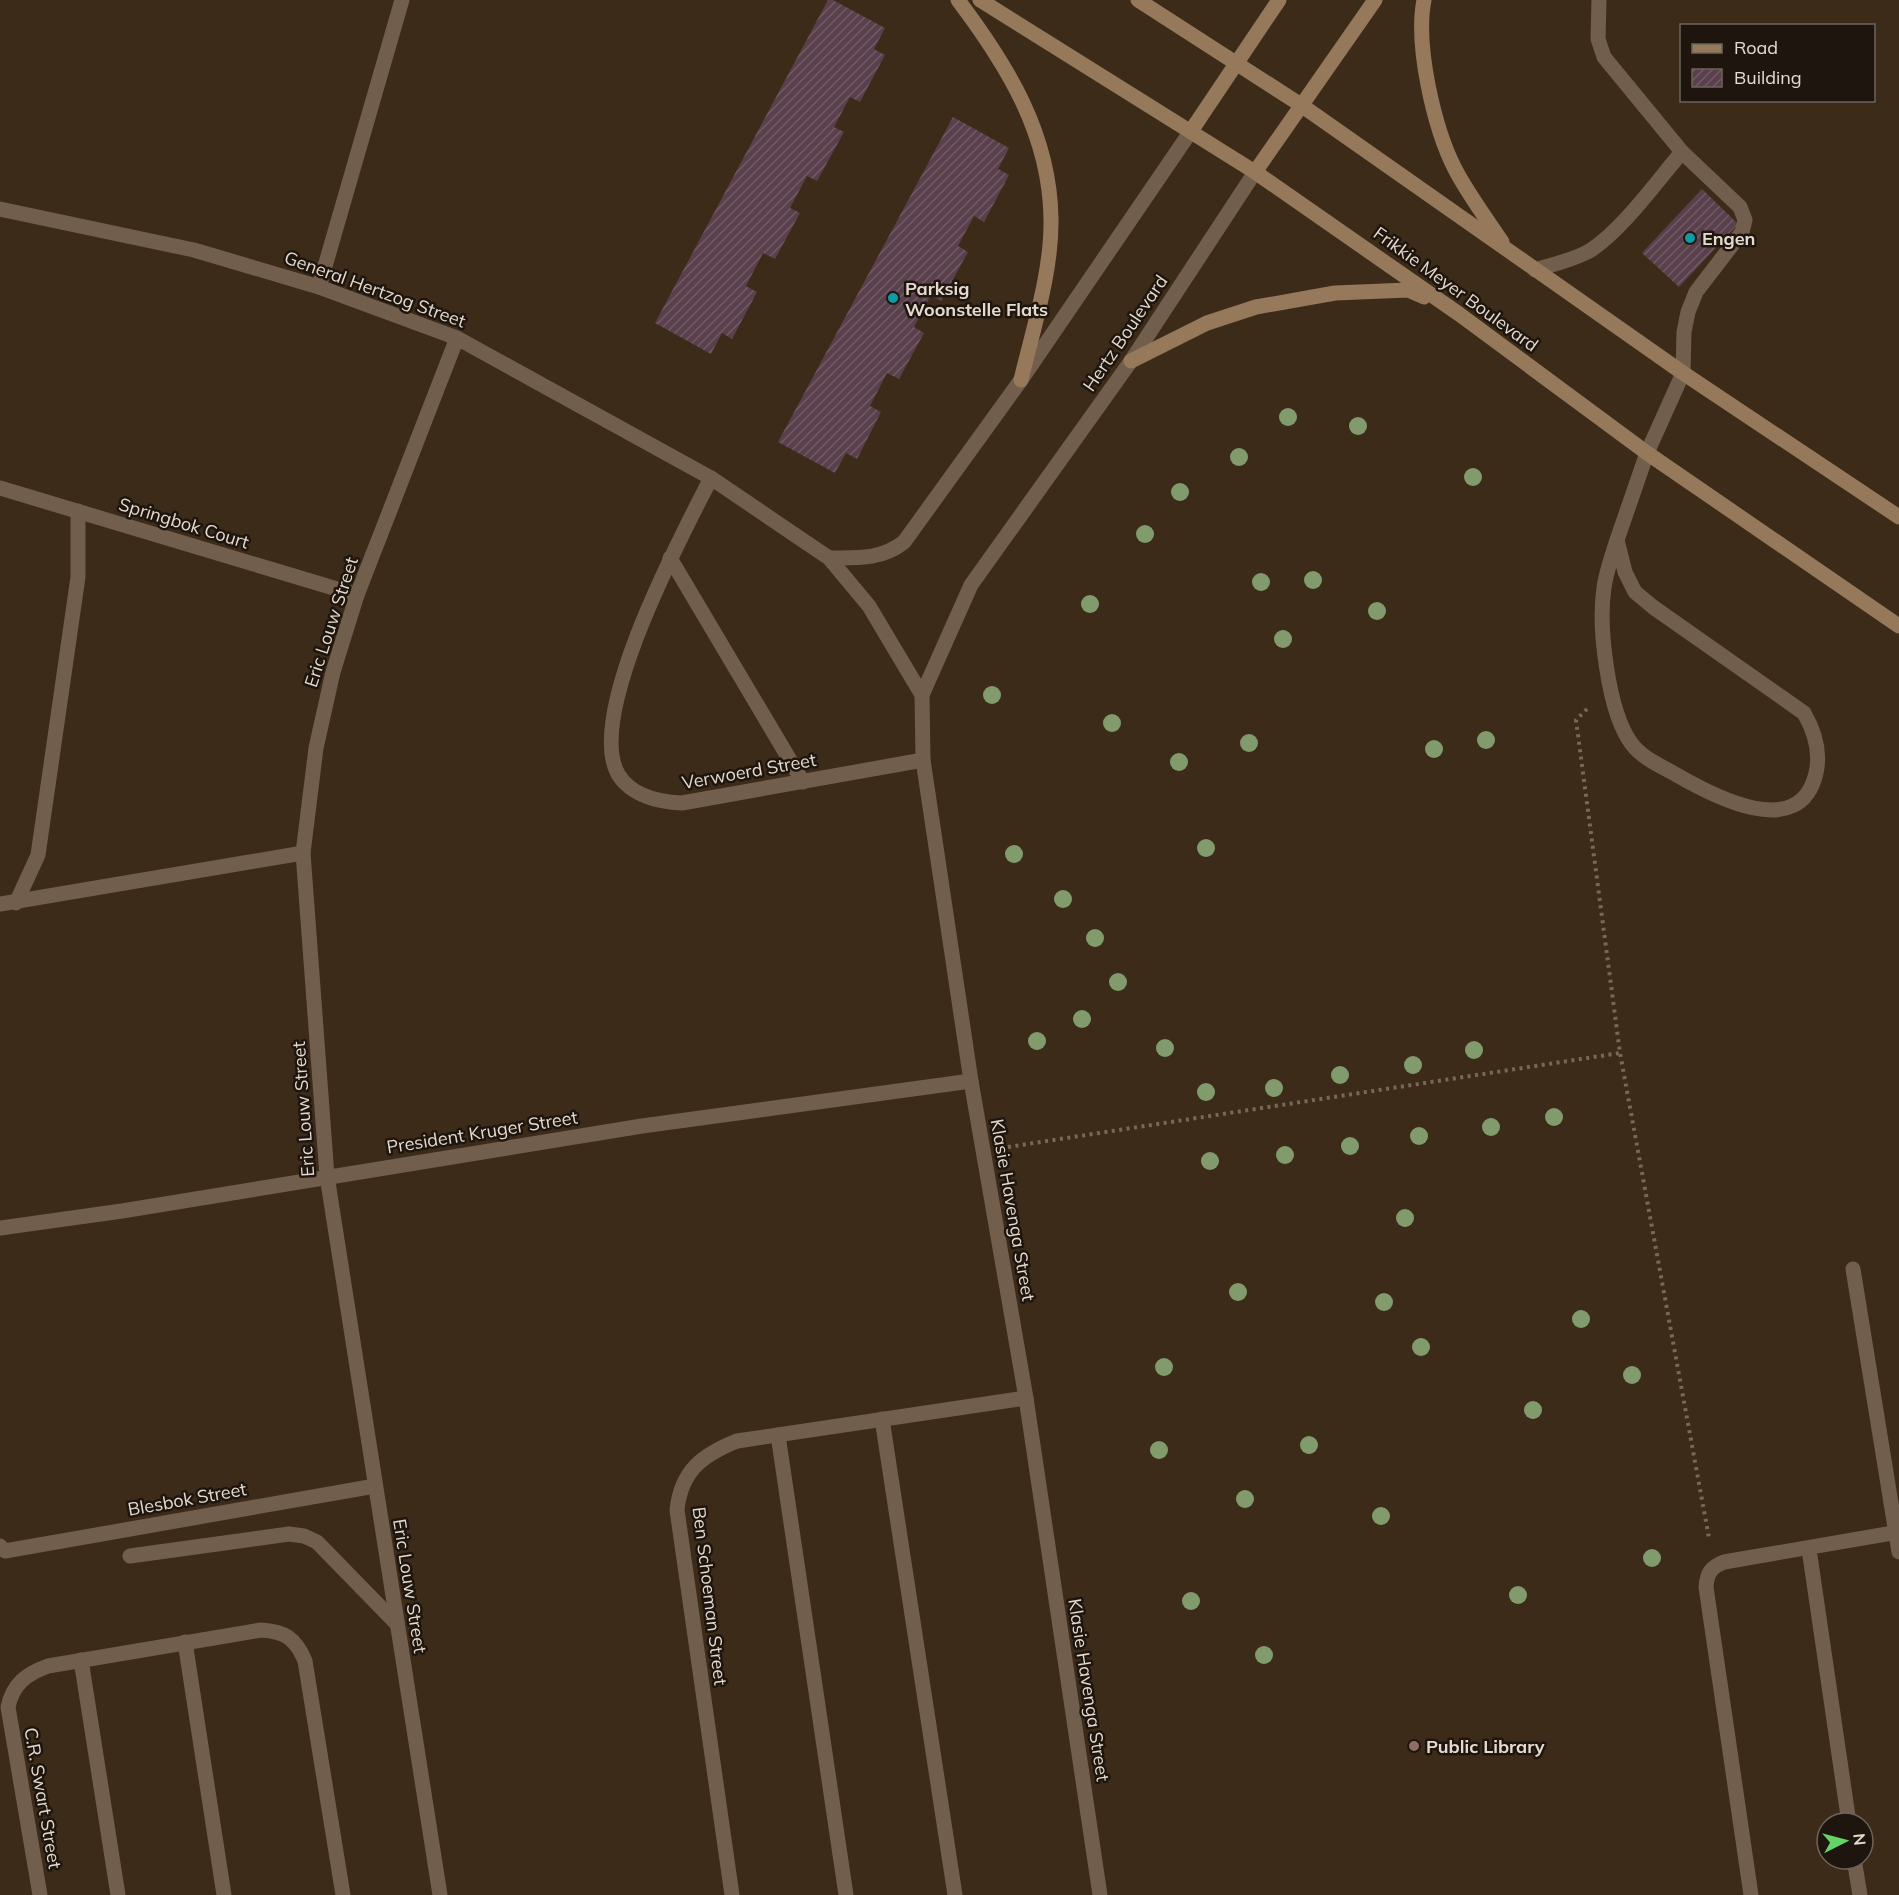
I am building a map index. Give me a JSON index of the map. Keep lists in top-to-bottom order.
{
  "streets": {
    "main road": ["Frikkie Meyer Boulevard", "Hertz Boulevard"],
    "street": [
      "General Hertzog Street",
      "Springbok Court",
      "Eric Louw Street",
      "Verwoerd Street",
      "President Kruger Street",
      "Klasie Havenga Street",
      "Blesbok Street",
      "Ben Schoeman Street",
      "C.R. Swart Street"
    ]
  },
  "crossings": [
    ["General Hertzog Street", "Eric Louw Street"],
    ["General Hertzog Street", "Verwoerd Street"],
    ["General Hertzog Street", "Klasie Havenga Street"],
    ["Frikkie Meyer Boulevard", "Hertz Boulevard"],
    ["Hertz Boulevard", "Klasie Havenga Street"],
    ["Springbok Court", "Eric Louw Street"],
    ["Eric Louw Street", "President Kruger Street"],
    ["Eric Louw Street", "Blesbok Street"],
    ["Verwoerd Street", "Klasie Havenga Street"],
    ["President Kruger Street", "Klasie Havenga Street"],
    ["Klasie Havenga Street", "Ben Schoeman Street"]
  ],
  "places": ["Engen", "Parksig Woonstelle Flats", "Public Library"],
  "legend": ["Road", "Building"],
  "north": "right"
}
